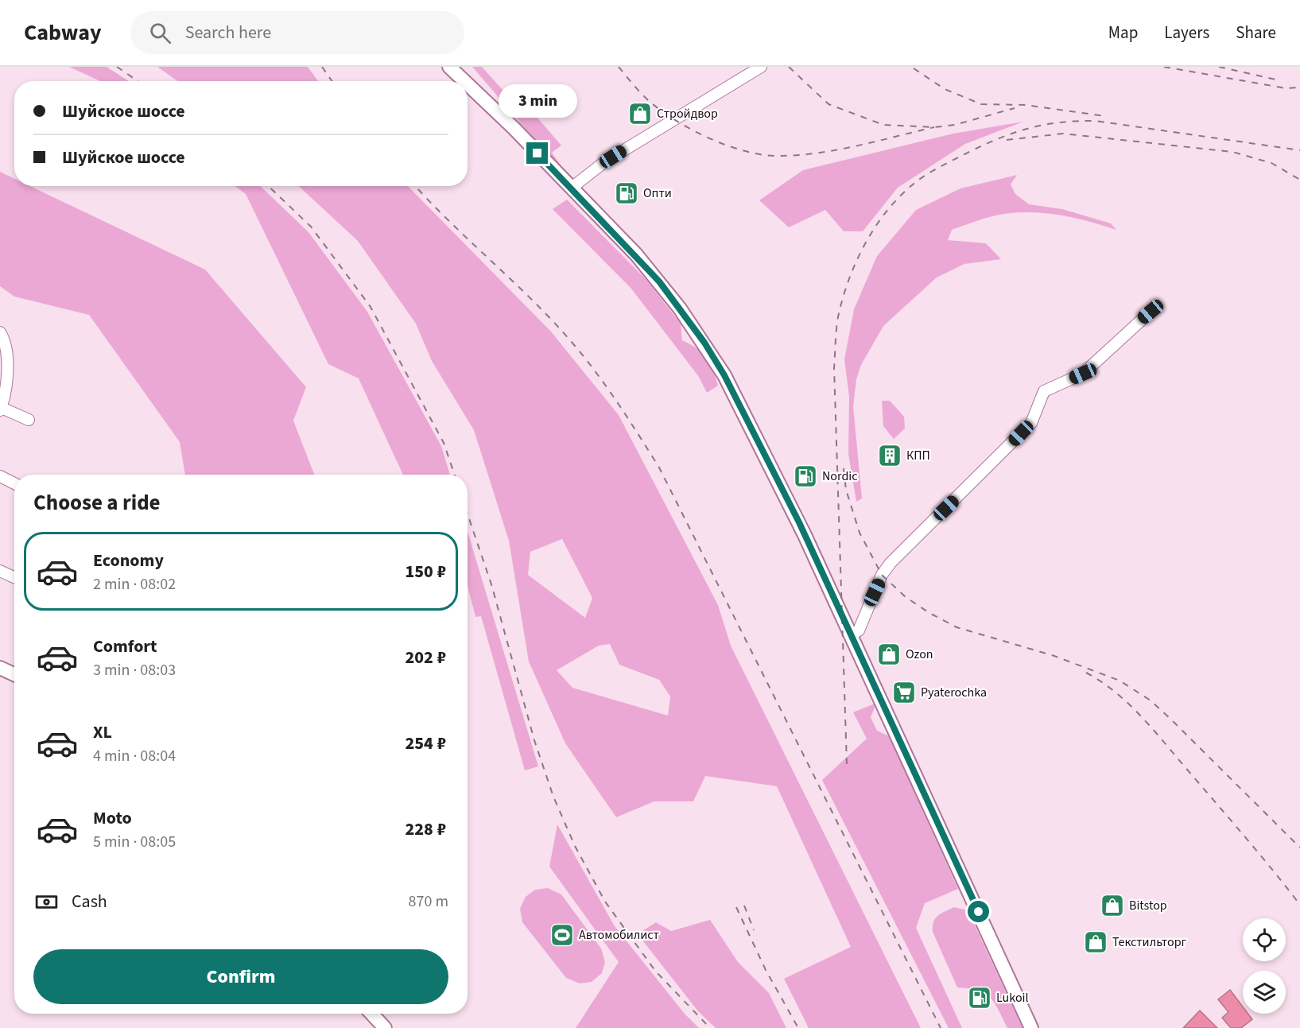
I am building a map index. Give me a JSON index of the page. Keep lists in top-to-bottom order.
{
  "places": {
    "shop": [
      "Стройдвор",
      "Ozon",
      "Bitstop",
      "Текстильторг"
    ],
    "fuel station": ["Опти", "Nordic", "Lukoil"],
    "building": ["КПП"],
    "supermarket": ["Pyaterochka"],
    "sports": ["Автомобилист"]
  },
  "page": {
    "header": "Cabway",
    "search": "Search here",
    "nav": ["Map", "Layers", "Share"],
    "banner": ["Шуйское шоссе", "Шуйское шоссе"],
    "bubble": "3 min",
    "heading": "Choose a ride",
    "list": [
      {
        "name": "Economy",
        "note": "2 min · 08:02",
        "value": "150 ₽"
      },
      {
        "name": "Comfort",
        "note": "3 min · 08:03",
        "value": "202 ₽"
      },
      {
        "name": "XL",
        "note": "4 min · 08:04",
        "value": "254 ₽"
      },
      {
        "name": "Moto",
        "note": "5 min · 08:05",
        "value": "228 ₽"
      }
    ],
    "pay": ["Cash", "870 m"],
    "buttons": "Confirm"
  }
}
